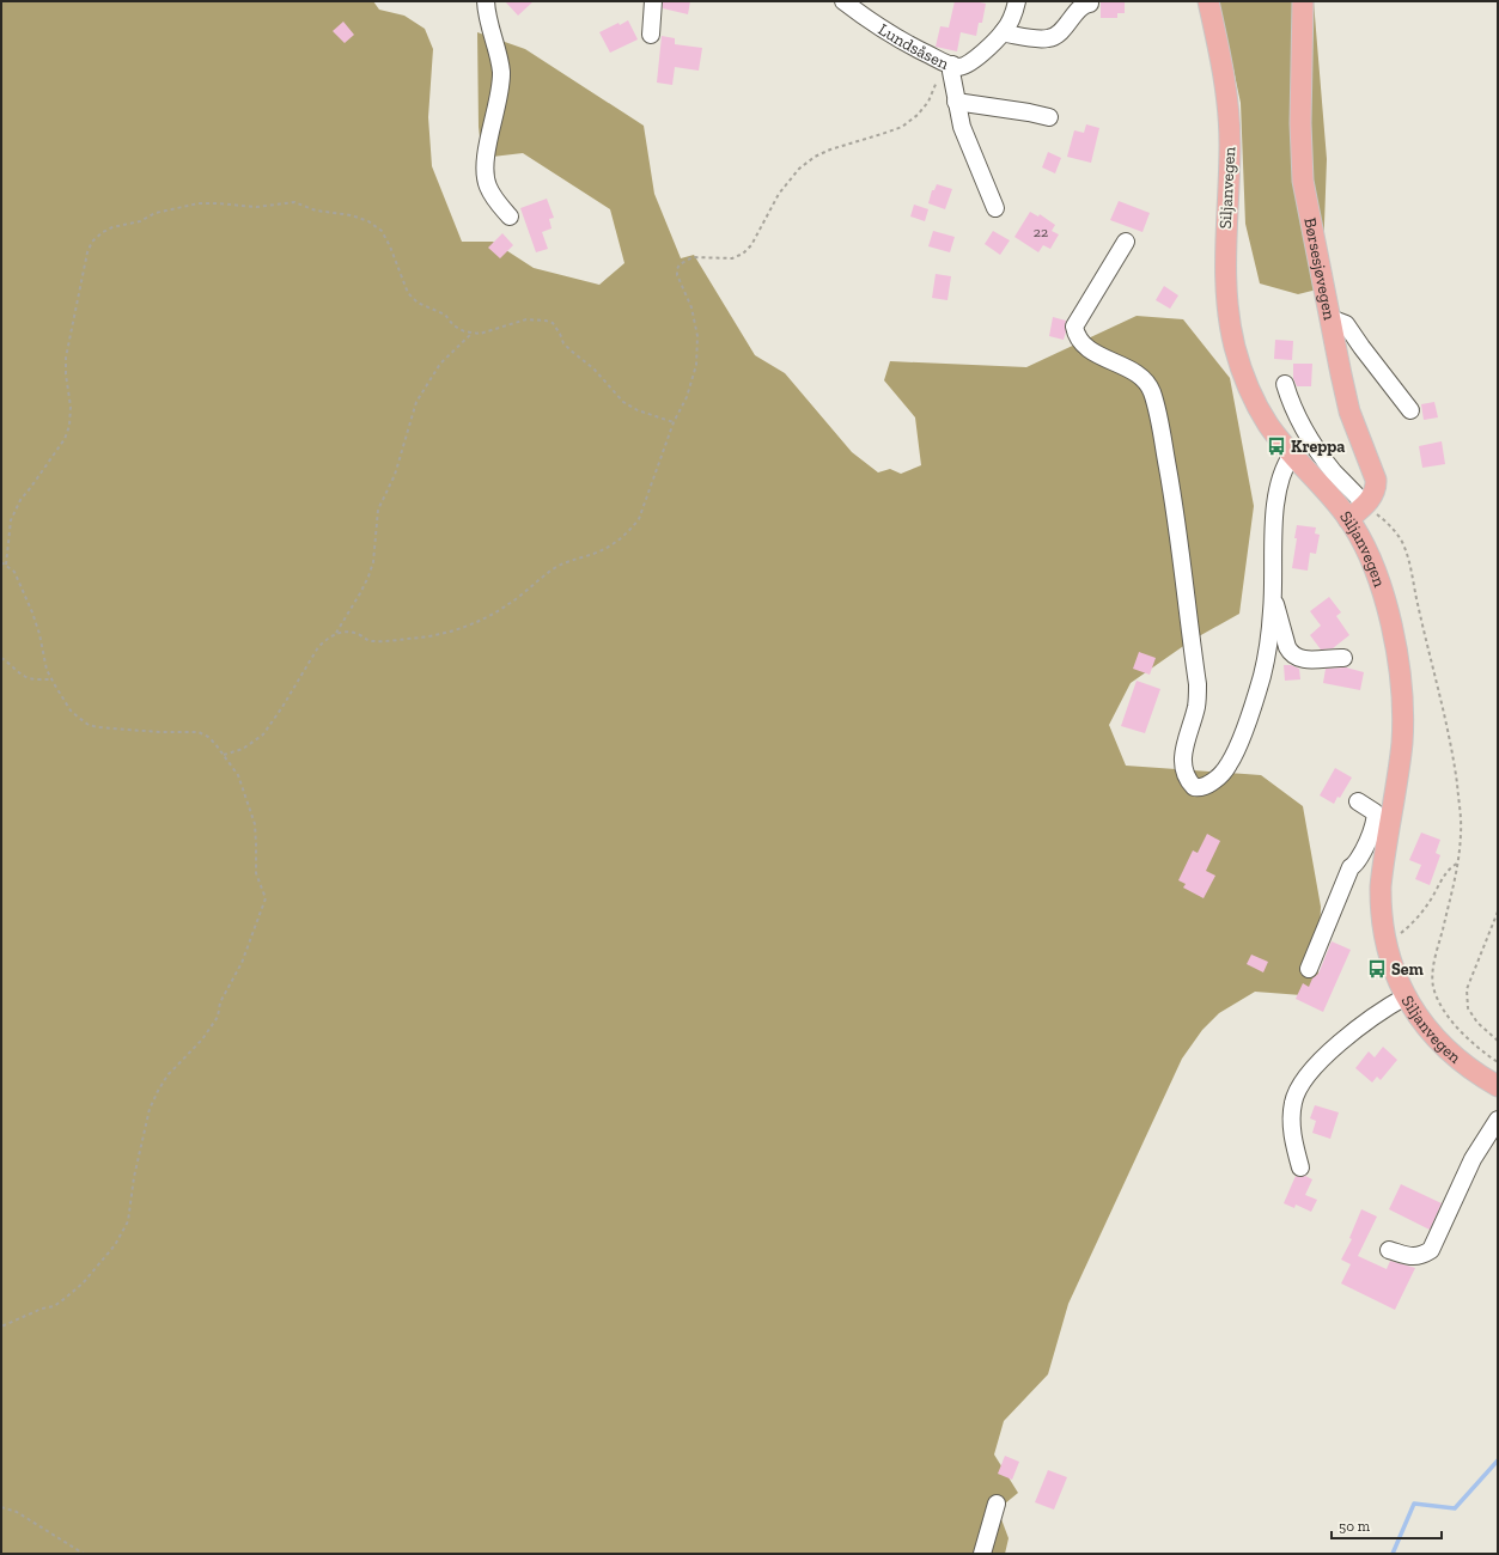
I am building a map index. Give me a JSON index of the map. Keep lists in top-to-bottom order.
{
  "streets": {
    "main road": ["Siljanvegen", "Børsesjøvegen"],
    "street": ["Lundsåsen"]
  },
  "crossings": [
    ["Siljanvegen", "Børsesjøvegen"]
  ],
  "places": {
    "bus stop": ["Kreppa", "Sem"]
  },
  "house_numbers": ["22"],
  "scale_bar": "50 m"
}
